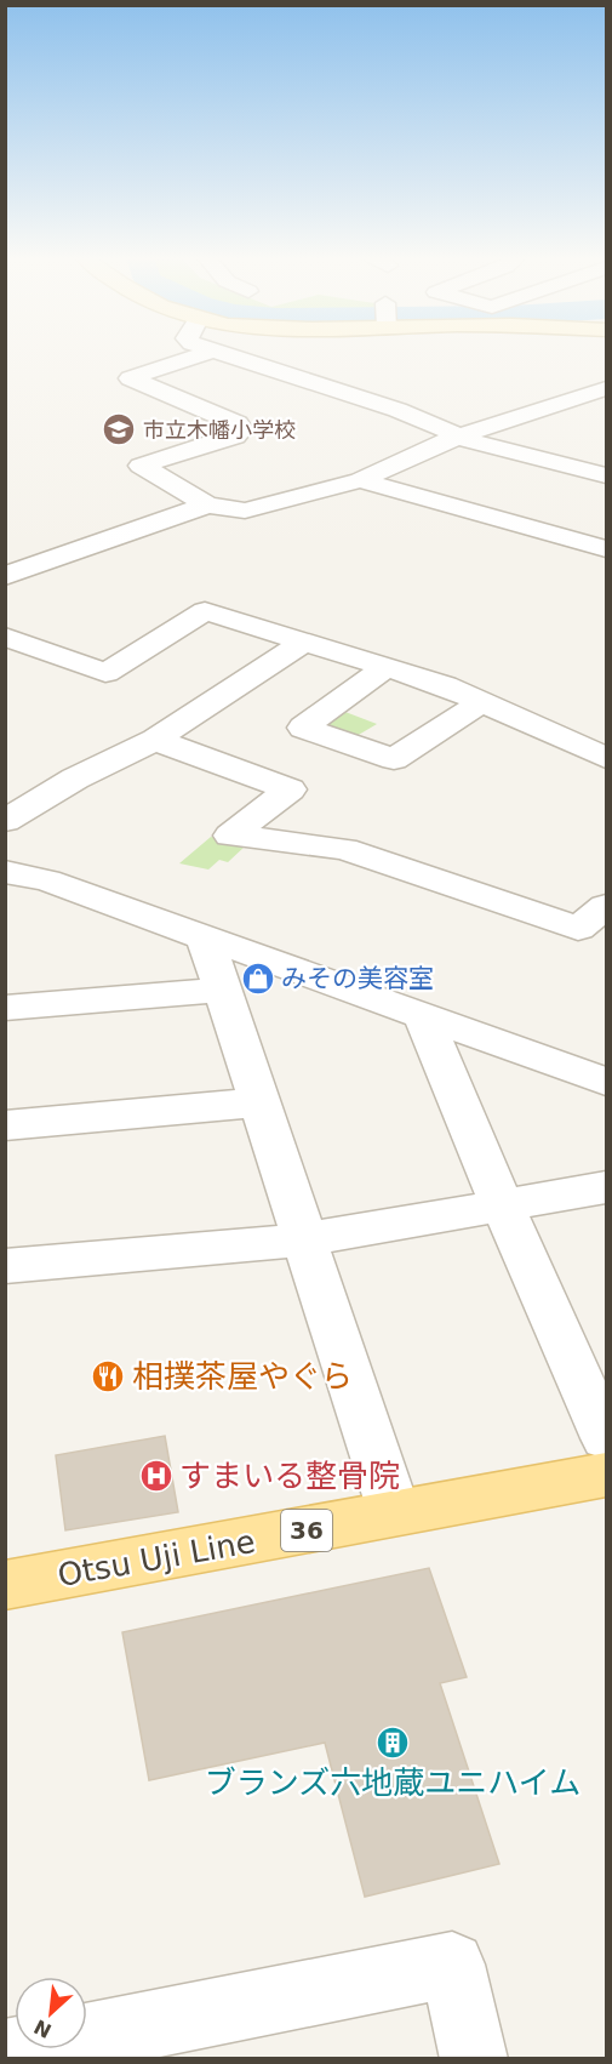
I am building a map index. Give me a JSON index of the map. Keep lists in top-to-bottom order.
{
  "streets": {
    "main road": ["36", "Otsu Uji Line"]
  },
  "places": {
    "school or university": ["市立木幡小学校"],
    "shop": ["みその美容室"],
    "restaurant": ["相撲茶屋やぐら"],
    "hospital": ["すまいる整骨院"],
    "building": ["ブランズ六地蔵ユニハイム"]
  },
  "north": "bottom left"
}
